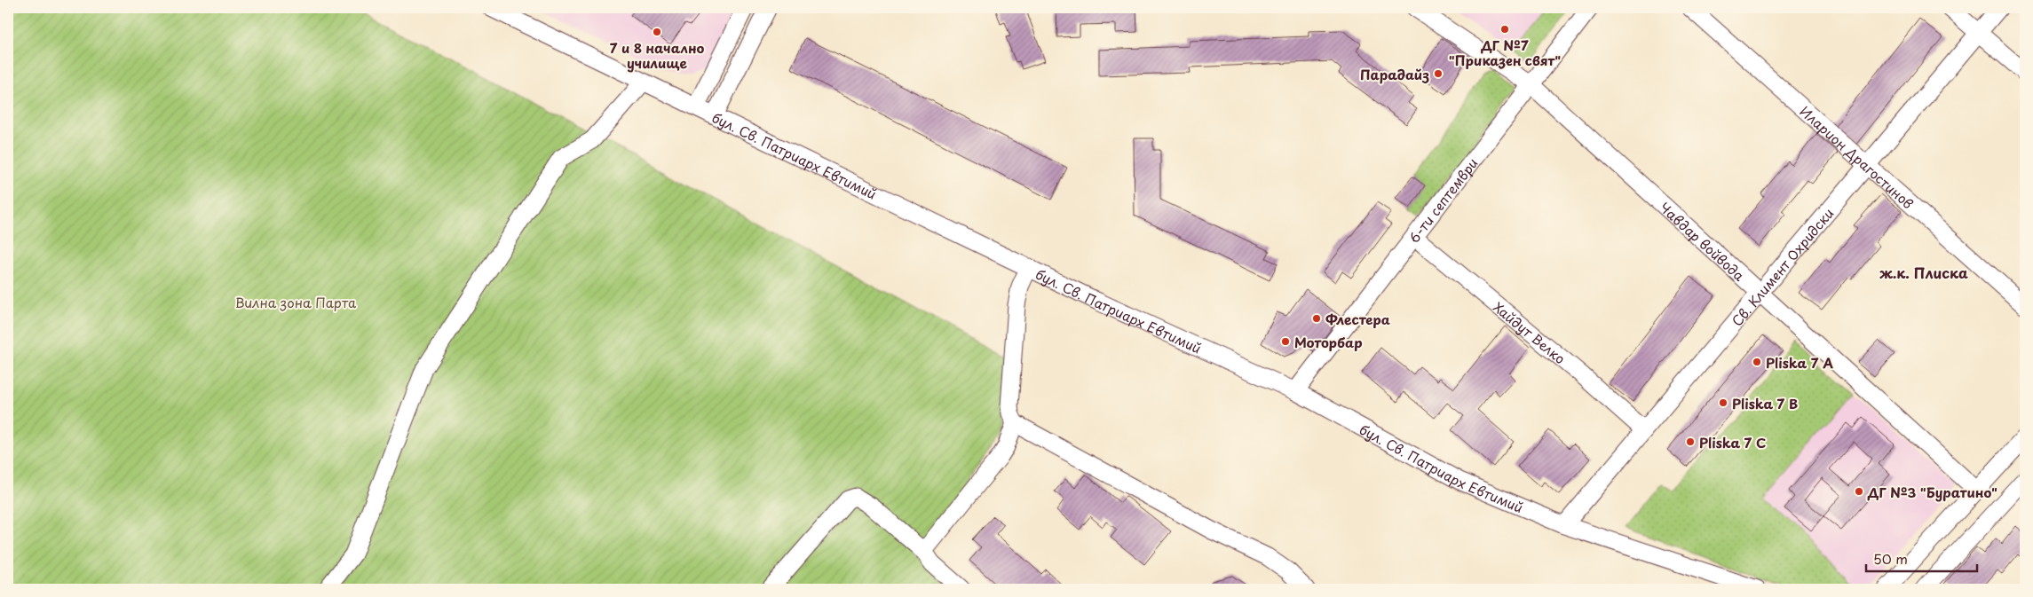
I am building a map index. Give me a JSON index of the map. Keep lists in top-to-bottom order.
{
  "streets": {
    "street": [
      "бул. Св. Патриарх Евтимий",
      "Иларион Драгостинов",
      "6-ти септември",
      "Чавдар войвода",
      "Св. Климент Охридски",
      "Хайдут Велко"
    ]
  },
  "crossings": [
    ["бул. Св. Патриарх Евтимий", "6-ти септември"],
    ["бул. Св. Патриарх Евтимий", "Св. Климент Охридски"],
    ["Иларион Драгостинов", "Св. Климент Охридски"],
    ["6-ти септември", "Чавдар войвода"],
    ["6-ти септември", "Хайдут Велко"],
    ["Чавдар войвода", "Св. Климент Охридски"],
    ["Св. Климент Охридски", "Хайдут Велко"]
  ],
  "districts": ["ж.к. Плиска"],
  "parks": ["Вилна зона Парта"],
  "places": [
    "ДГ №7 \"Приказен свят\"",
    "7 и 8 начално училище",
    "Парадайз",
    "Флестера",
    "Моторбар",
    "Pliska 7 A",
    "Pliska 7 B",
    "Pliska 7 C",
    "ДГ №3 \"Буратино\""
  ],
  "scale_bar": "50 m"
}
